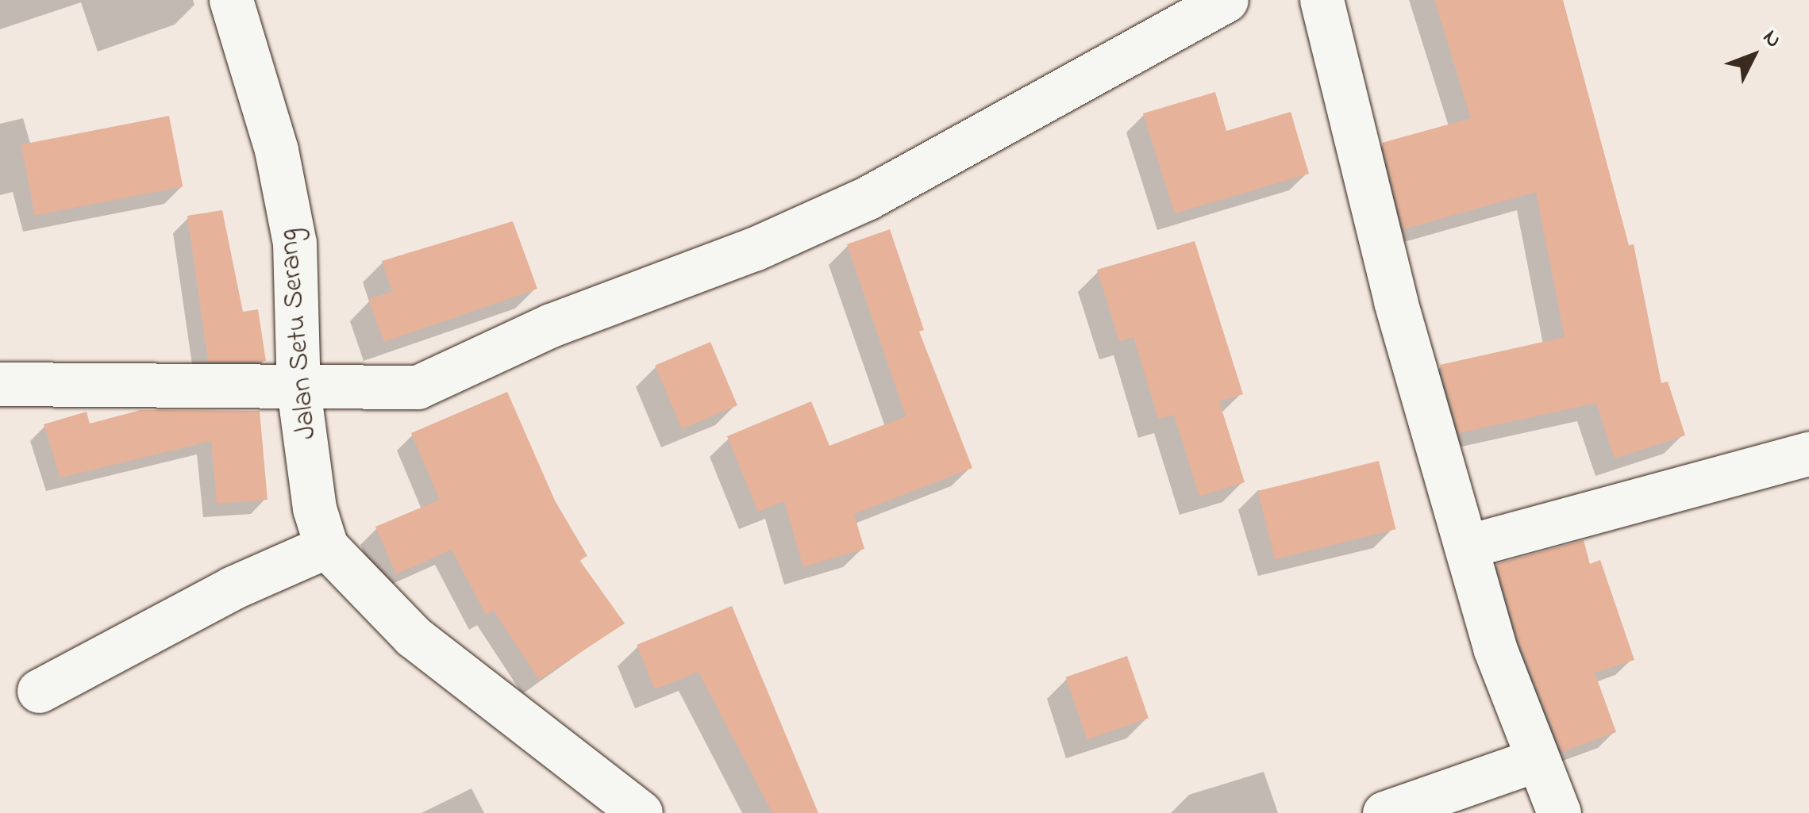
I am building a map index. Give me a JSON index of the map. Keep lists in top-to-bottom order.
{
  "streets": {
    "street": ["Jalan Setu Serang"]
  },
  "north": "top right"
}
